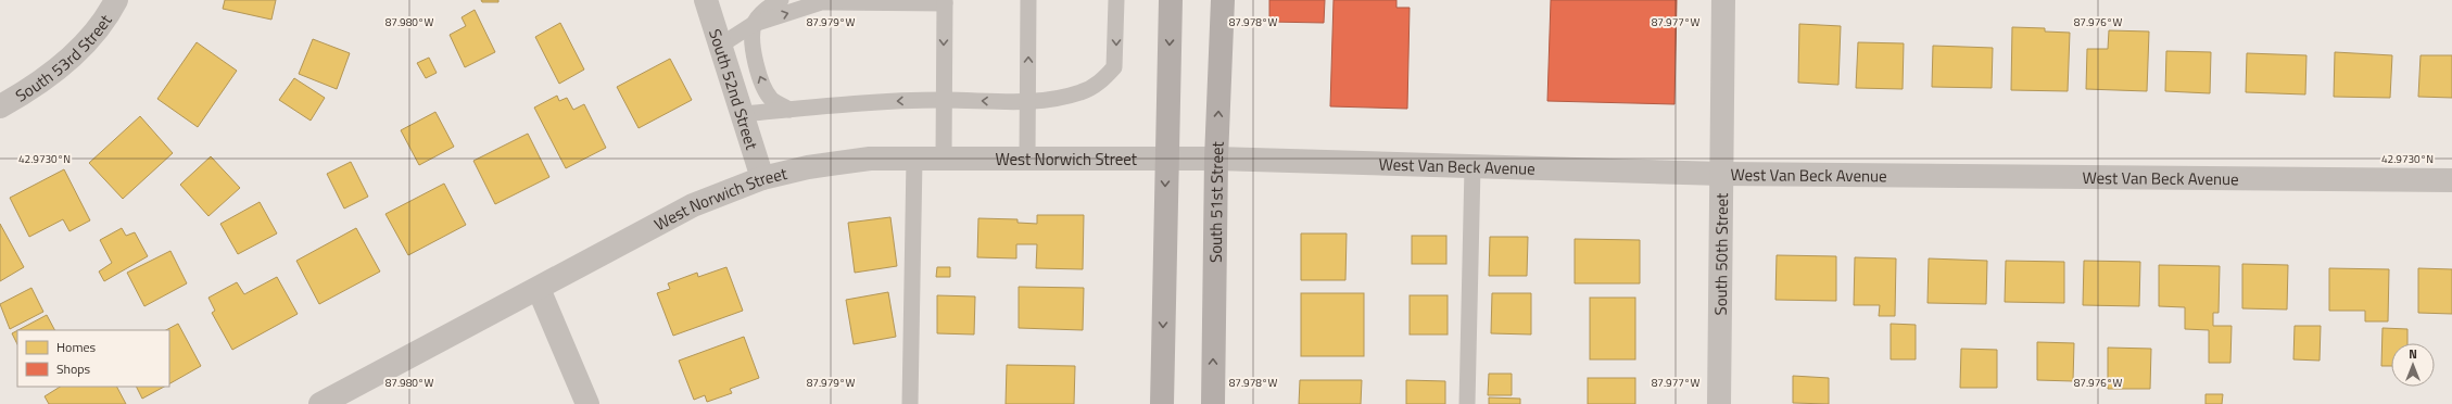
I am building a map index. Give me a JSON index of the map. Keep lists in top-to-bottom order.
{
  "streets": {
    "street": [
      "South 53rd Street",
      "South 52nd Street",
      "West Norwich Street",
      "West Van Beck Avenue",
      "South 51st Street",
      "South 50th Street"
    ]
  },
  "crossings": [
    ["South 52nd Street", "West Norwich Street"],
    ["West Norwich Street", "West Van Beck Avenue"],
    ["West Van Beck Avenue", "South 51st Street"],
    ["West Van Beck Avenue", "South 50th Street"]
  ],
  "legend": ["Homes", "Shops"],
  "north": "top",
  "coordinates": [
    "87.980°W",
    "87.979°W",
    "87.978°W",
    "87.977°W",
    "87.976°W",
    "42.9730°N"
  ]
}
